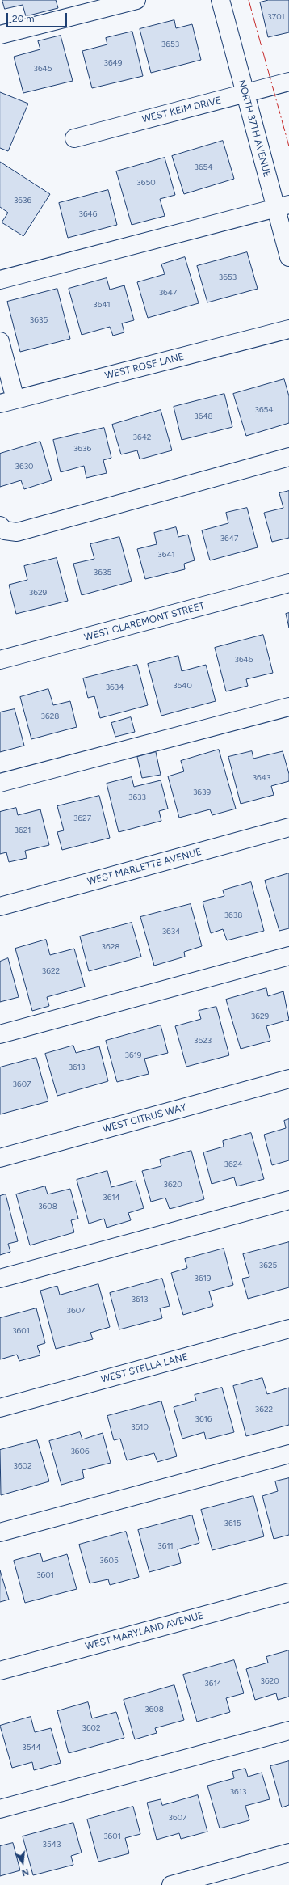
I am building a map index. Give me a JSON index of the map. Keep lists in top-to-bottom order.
{
  "streets": {
    "street": [
      "WEST KEIM DRIVE",
      "NORTH 37TH AVENUE",
      "WEST ROSE LANE",
      "WEST CLAREMONT STREET",
      "WEST MARLETTE AVENUE",
      "WEST CITRUS WAY",
      "WEST STELLA LANE",
      "WEST MARYLAND AVENUE"
    ]
  },
  "crossings": [
    ["WEST KEIM DRIVE", "NORTH 37TH AVENUE"]
  ],
  "house_numbers": [
    "3701",
    "3653",
    "3649",
    "3645",
    "3654",
    "3650",
    "3636",
    "3646",
    "3653",
    "3647",
    "3641",
    "3635",
    "3654",
    "3648",
    "3642",
    "3636",
    "3630",
    "3647",
    "3641",
    "3635",
    "3629",
    "3646",
    "3640",
    "3634",
    "3628",
    "3643",
    "3639",
    "3633",
    "3627",
    "3621",
    "3638",
    "3634",
    "3628",
    "3622",
    "3629",
    "3623",
    "3619",
    "3613",
    "3607",
    "3624",
    "3620",
    "3614",
    "3608",
    "3625",
    "3619",
    "3613",
    "3607",
    "3601",
    "3622",
    "3616",
    "3610",
    "3606",
    "3602",
    "3615",
    "3611",
    "3605",
    "3601",
    "3620",
    "3614",
    "3608",
    "3602",
    "3544",
    "3613",
    "3607",
    "3601",
    "3543"
  ],
  "scale_bar": "20 m",
  "north": "bottom"
}
